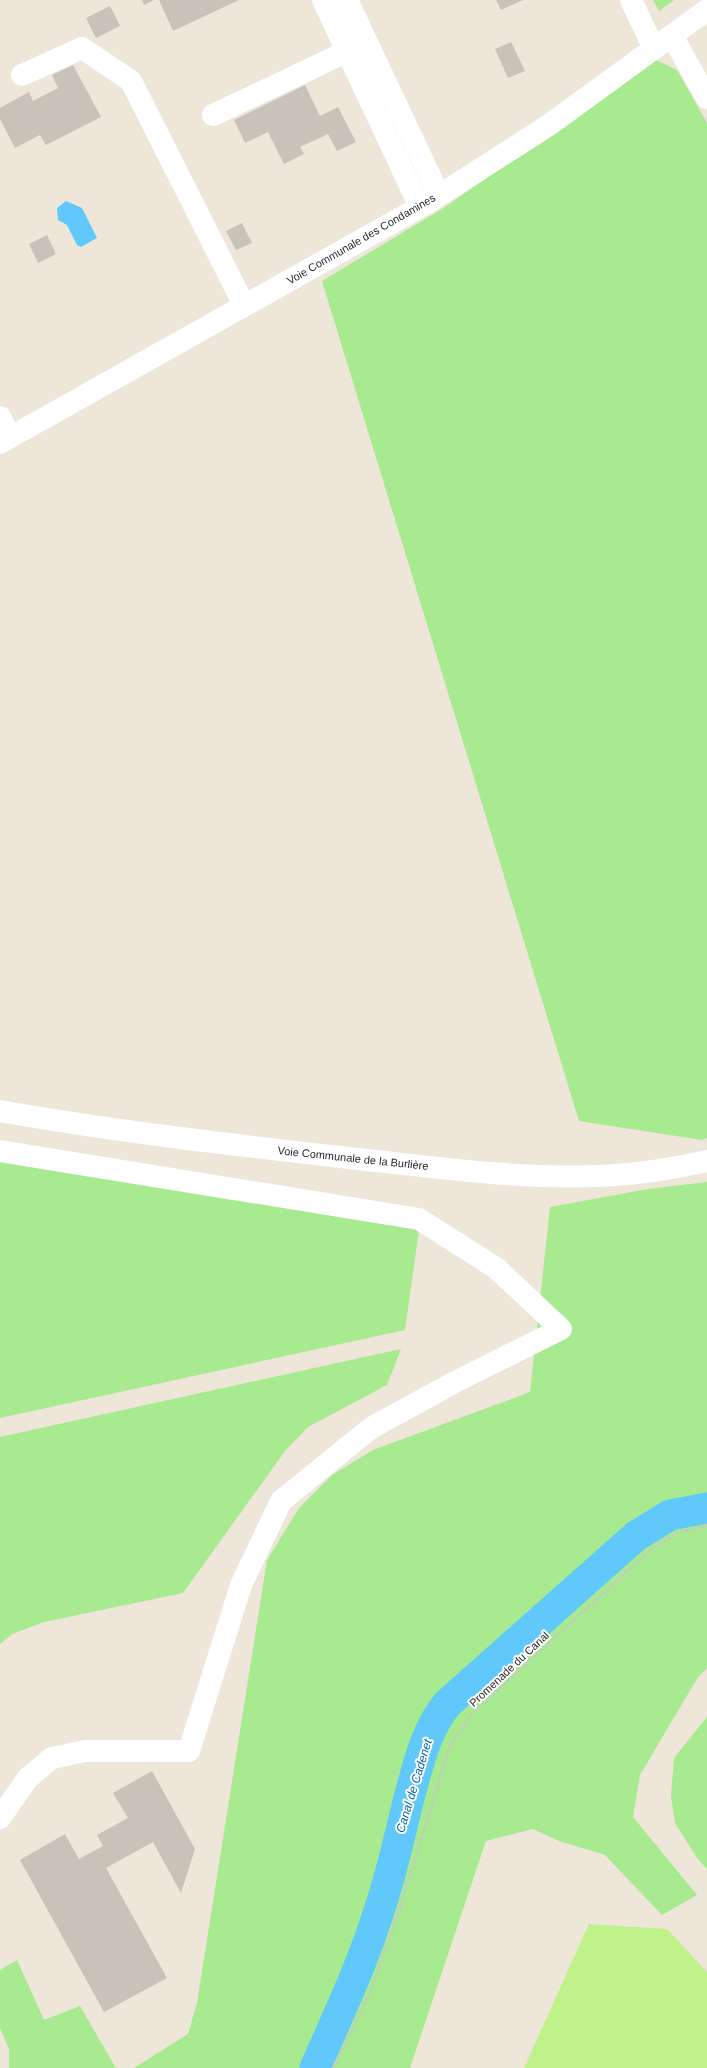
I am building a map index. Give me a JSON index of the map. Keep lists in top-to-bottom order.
{
  "streets": {
    "street": ["Voie Communale des Condamines", "Voie Communale de la Burlière"],
    "path": ["Promenade du Canal"]
  },
  "water": ["Canal de Cadenet"]
}
